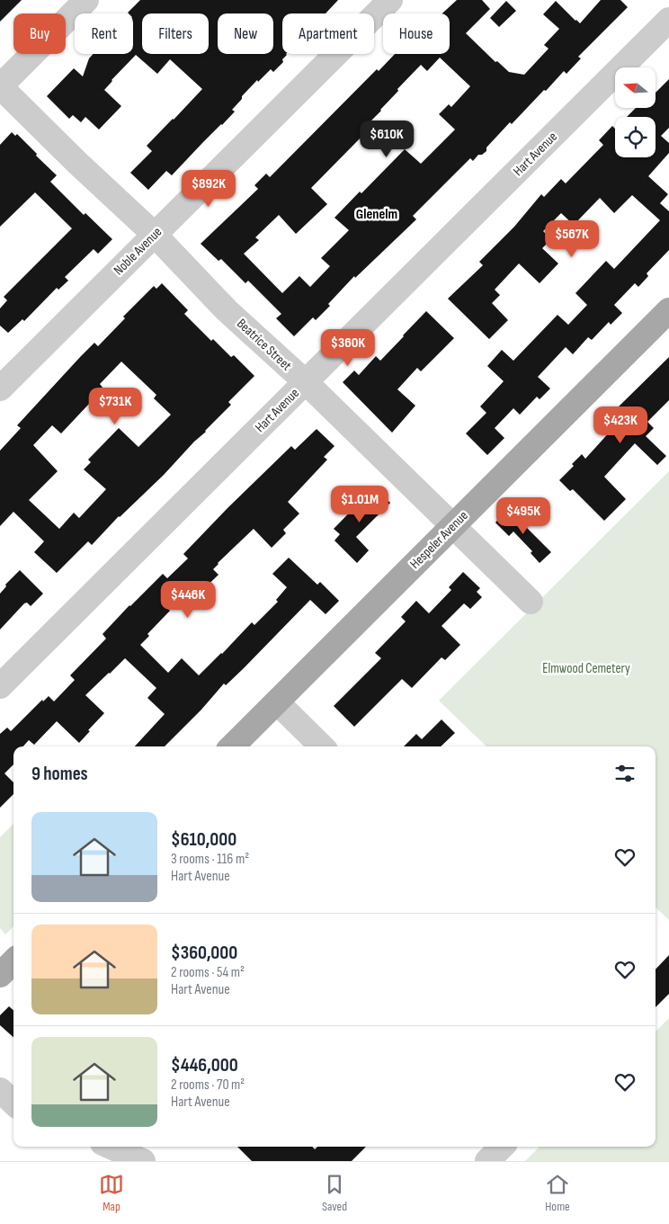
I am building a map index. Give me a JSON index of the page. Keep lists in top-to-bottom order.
{
  "streets": {
    "main road": ["Hespeler Avenue"],
    "street": ["Hart Avenue", "Noble Avenue", "Beatrice Street"]
  },
  "crossings": [
    ["Hart Avenue", "Beatrice Street"],
    ["Noble Avenue", "Beatrice Street"],
    ["Beatrice Street", "Hespeler Avenue"]
  ],
  "districts": ["Glenelm"],
  "parks": ["Elmwood Cemetery"],
  "north": "left",
  "page": {
    "chip": [
      "Buy",
      "Rent",
      "Filters",
      "New",
      "Apartment",
      "House"
    ],
    "price": [
      "$610K",
      "$892K",
      "$567K",
      "$360K",
      "$731K",
      "$423K",
      "$1.01M",
      "$495K",
      "$446K"
    ],
    "heading": "9 homes",
    "list": [
      {
        "name": "$610,000",
        "note": "3 rooms · 116 m² · Hart Avenue"
      },
      {
        "name": "$360,000",
        "note": "2 rooms · 54 m² · Hart Avenue"
      },
      {
        "name": "$446,000",
        "note": "2 rooms · 70 m² · Hart Avenue"
      }
    ],
    "tabs": ["Map", "Saved", "Home"]
  }
}
